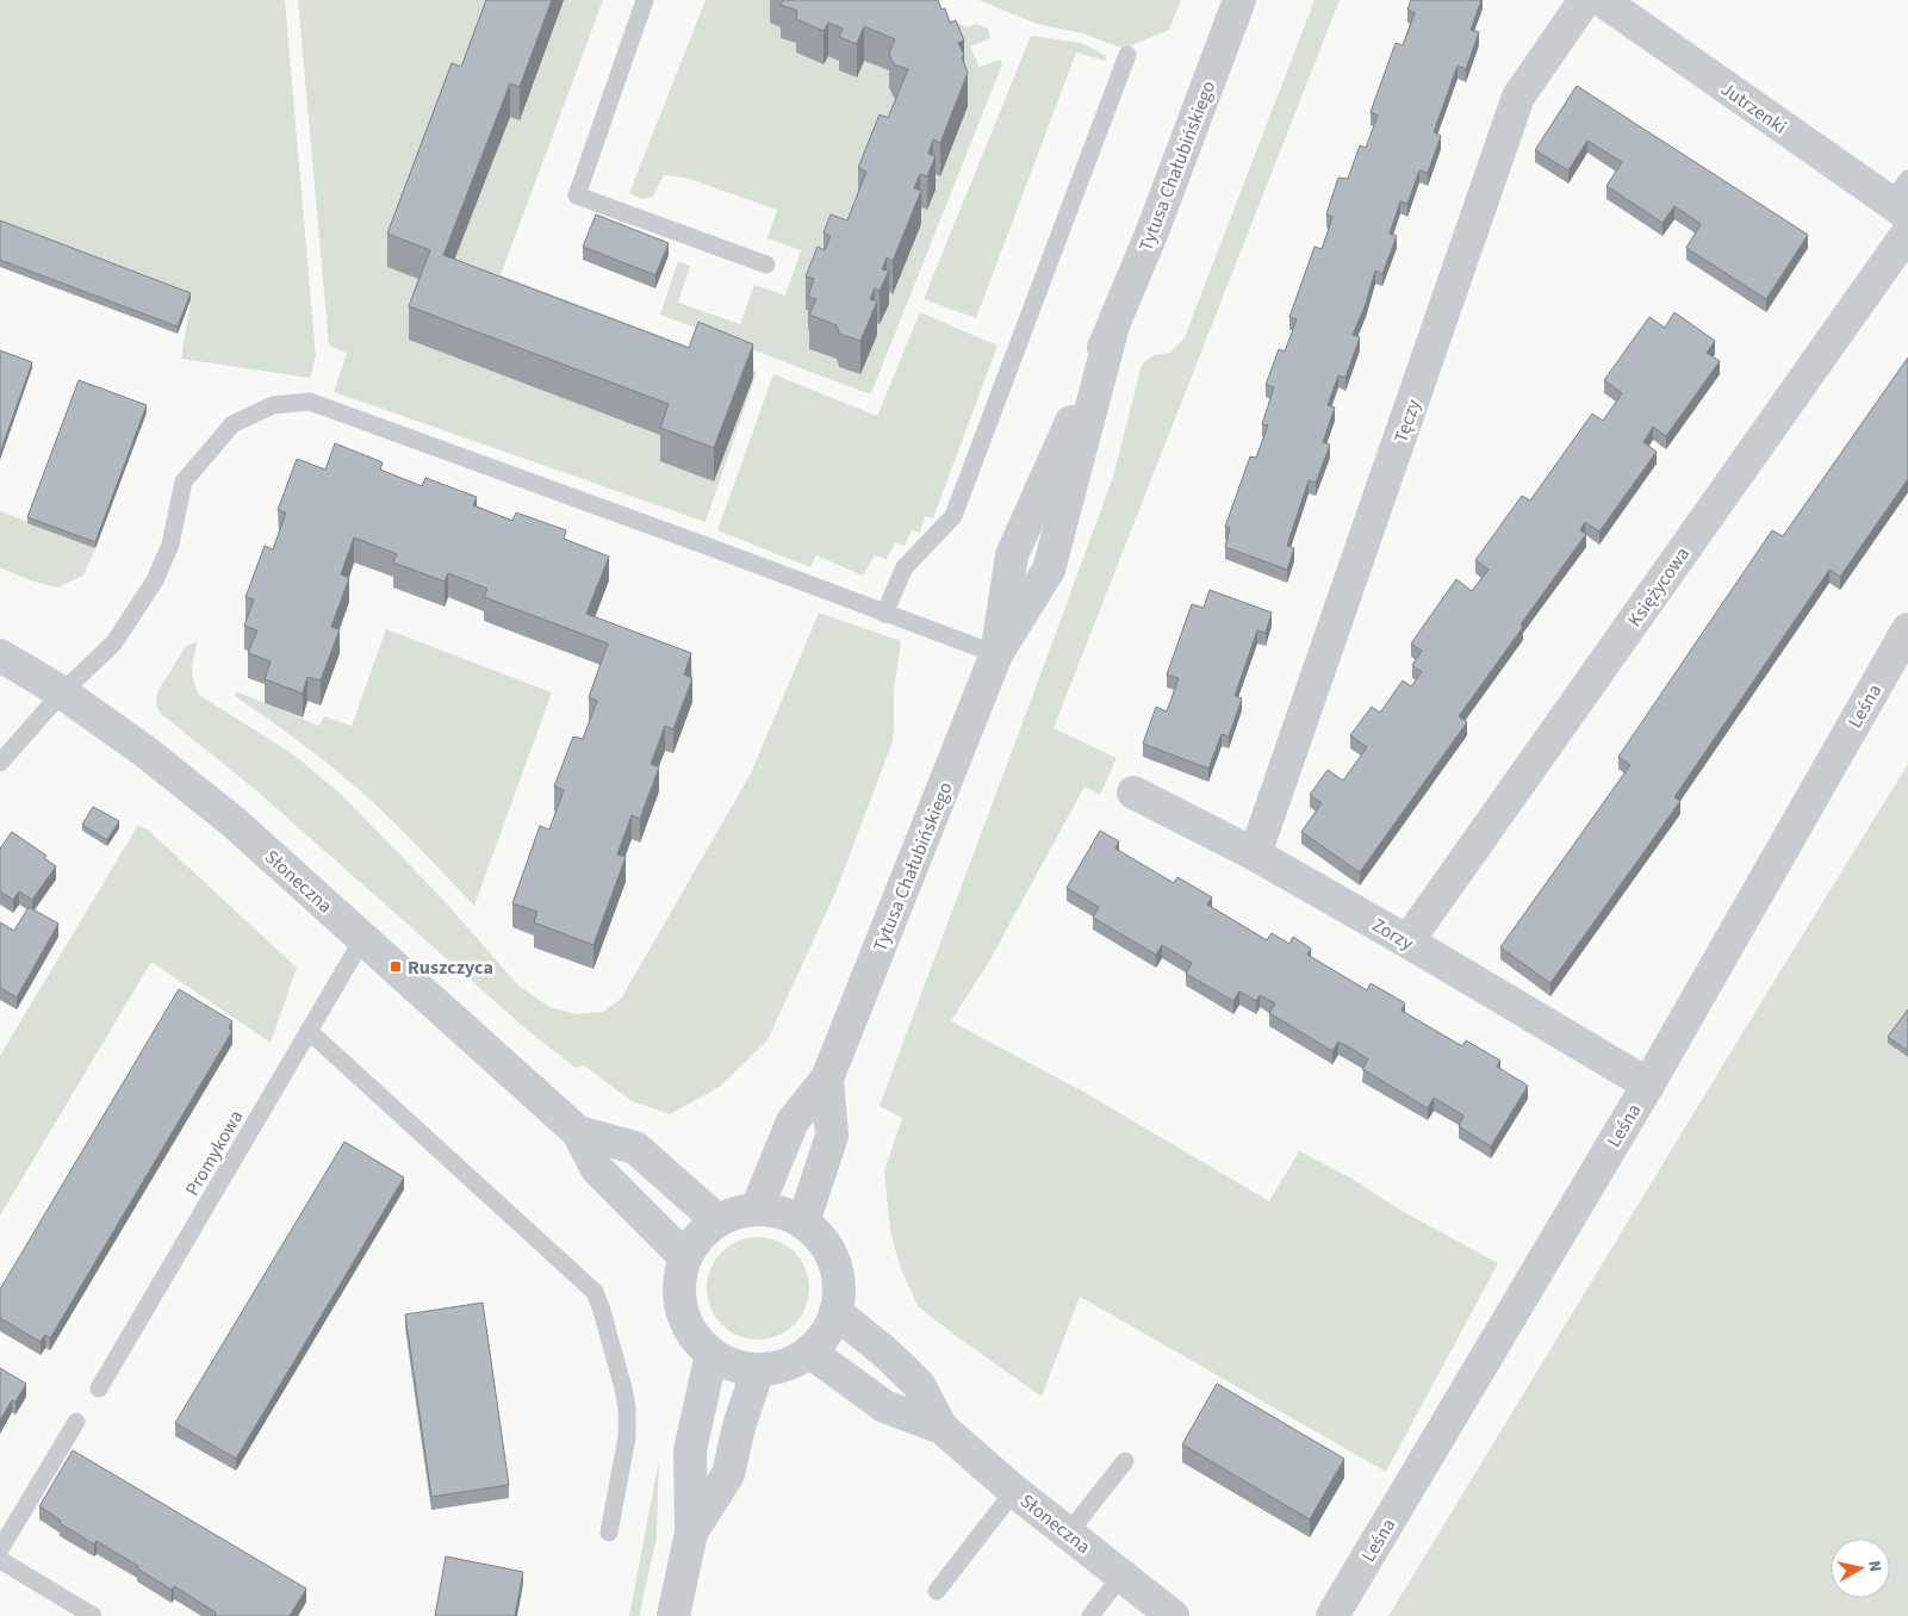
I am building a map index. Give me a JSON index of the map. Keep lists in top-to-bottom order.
{
  "streets": {
    "street": [
      "Jutrzenki",
      "Tytusa Chałubińskiego",
      "Tęczy",
      "Księżycowa",
      "Leśna",
      "Słoneczna",
      "Zorzy"
    ],
    "lane": ["Promykowa"]
  },
  "crossings": [
    ["Tytusa Chałubińskiego", "Słoneczna"],
    ["Tęczy", "Zorzy"],
    ["Księżycowa", "Zorzy"],
    ["Leśna", "Zorzy"],
    ["Słoneczna", "Promykowa"]
  ],
  "places": {
    "transit": ["Ruszczyca"]
  },
  "north": "right"
}
